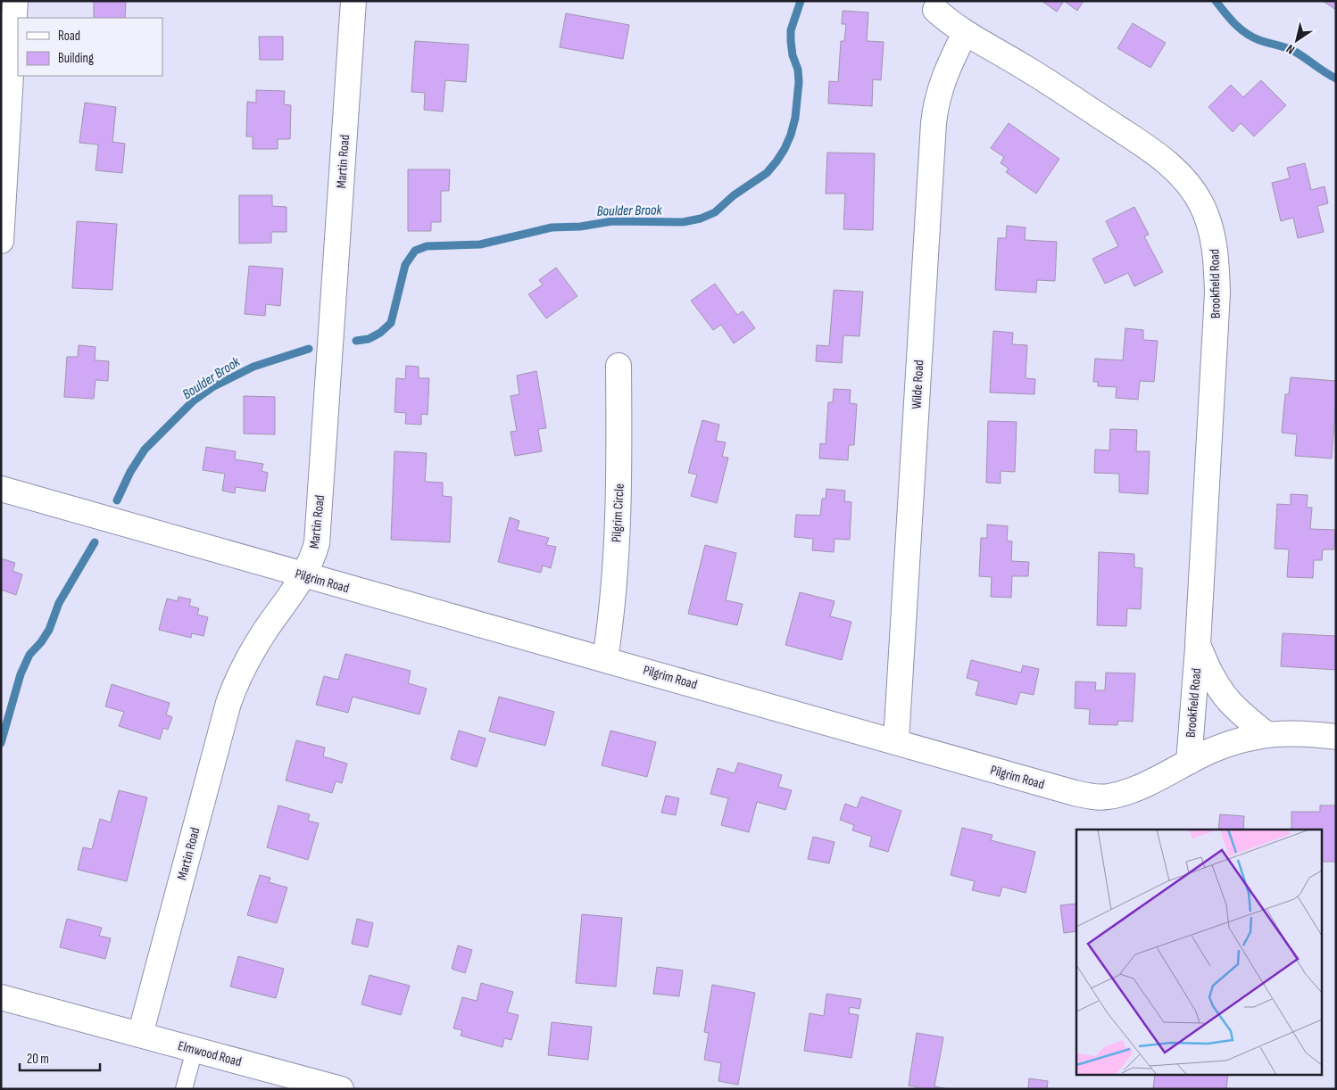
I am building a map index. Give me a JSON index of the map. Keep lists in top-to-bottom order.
{
  "streets": {
    "street": [
      "Martin Road",
      "Brookfield Road",
      "Wilde Road",
      "Pilgrim Circle",
      "Pilgrim Road",
      "Elmwood Road"
    ]
  },
  "crossings": [
    ["Martin Road", "Pilgrim Road"],
    ["Martin Road", "Elmwood Road"],
    ["Brookfield Road", "Wilde Road"],
    ["Brookfield Road", "Pilgrim Road"],
    ["Wilde Road", "Pilgrim Road"],
    ["Pilgrim Circle", "Pilgrim Road"]
  ],
  "water": ["Boulder Brook"],
  "legend": ["Road", "Building"],
  "scale_bar": "20 m",
  "north": "bottom left"
}
